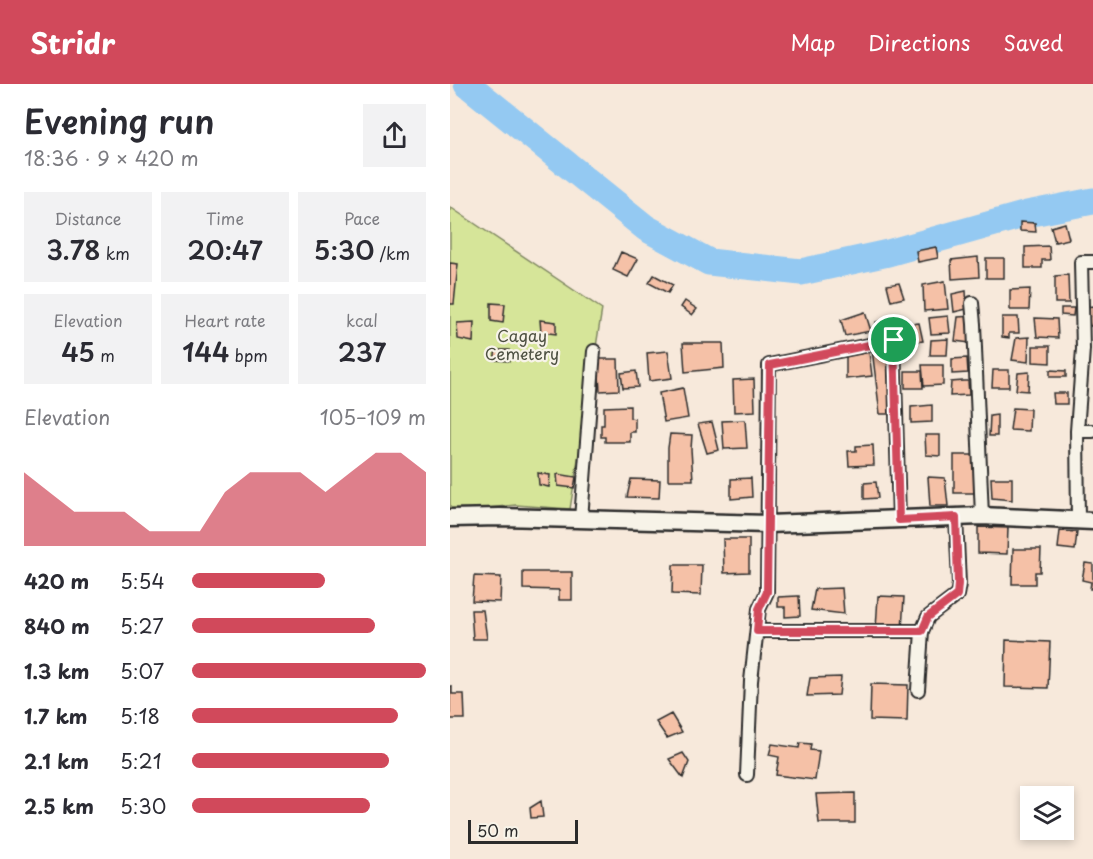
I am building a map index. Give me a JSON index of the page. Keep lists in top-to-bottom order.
{
  "parks": ["Cagay Cemetery"],
  "scale_bar": "50 m",
  "page": {
    "header": "Stridr",
    "nav": ["Map", "Directions", "Saved"],
    "heading": ["Evening run", "18:36 · 9 × 420 m"],
    "stats": [
      ["Distance", "3.78 km"],
      ["Time", "20:47"],
      ["Pace", "5:30 /km"],
      ["Elevation", "45 m"],
      ["Heart rate", "144 bpm"],
      ["kcal", "237"]
    ],
    "chart": ["Elevation", "105–109 m"],
    "list": [
      {
        "name": "420 m",
        "note": "5:54"
      },
      {
        "name": "840 m",
        "note": "5:27"
      },
      {
        "name": "1.3 km",
        "note": "5:07"
      },
      {
        "name": "1.7 km",
        "note": "5:18"
      },
      {
        "name": "2.1 km",
        "note": "5:21"
      },
      {
        "name": "2.5 km",
        "note": "5:30"
      }
    ],
    "scale": "50 m"
  }
}
